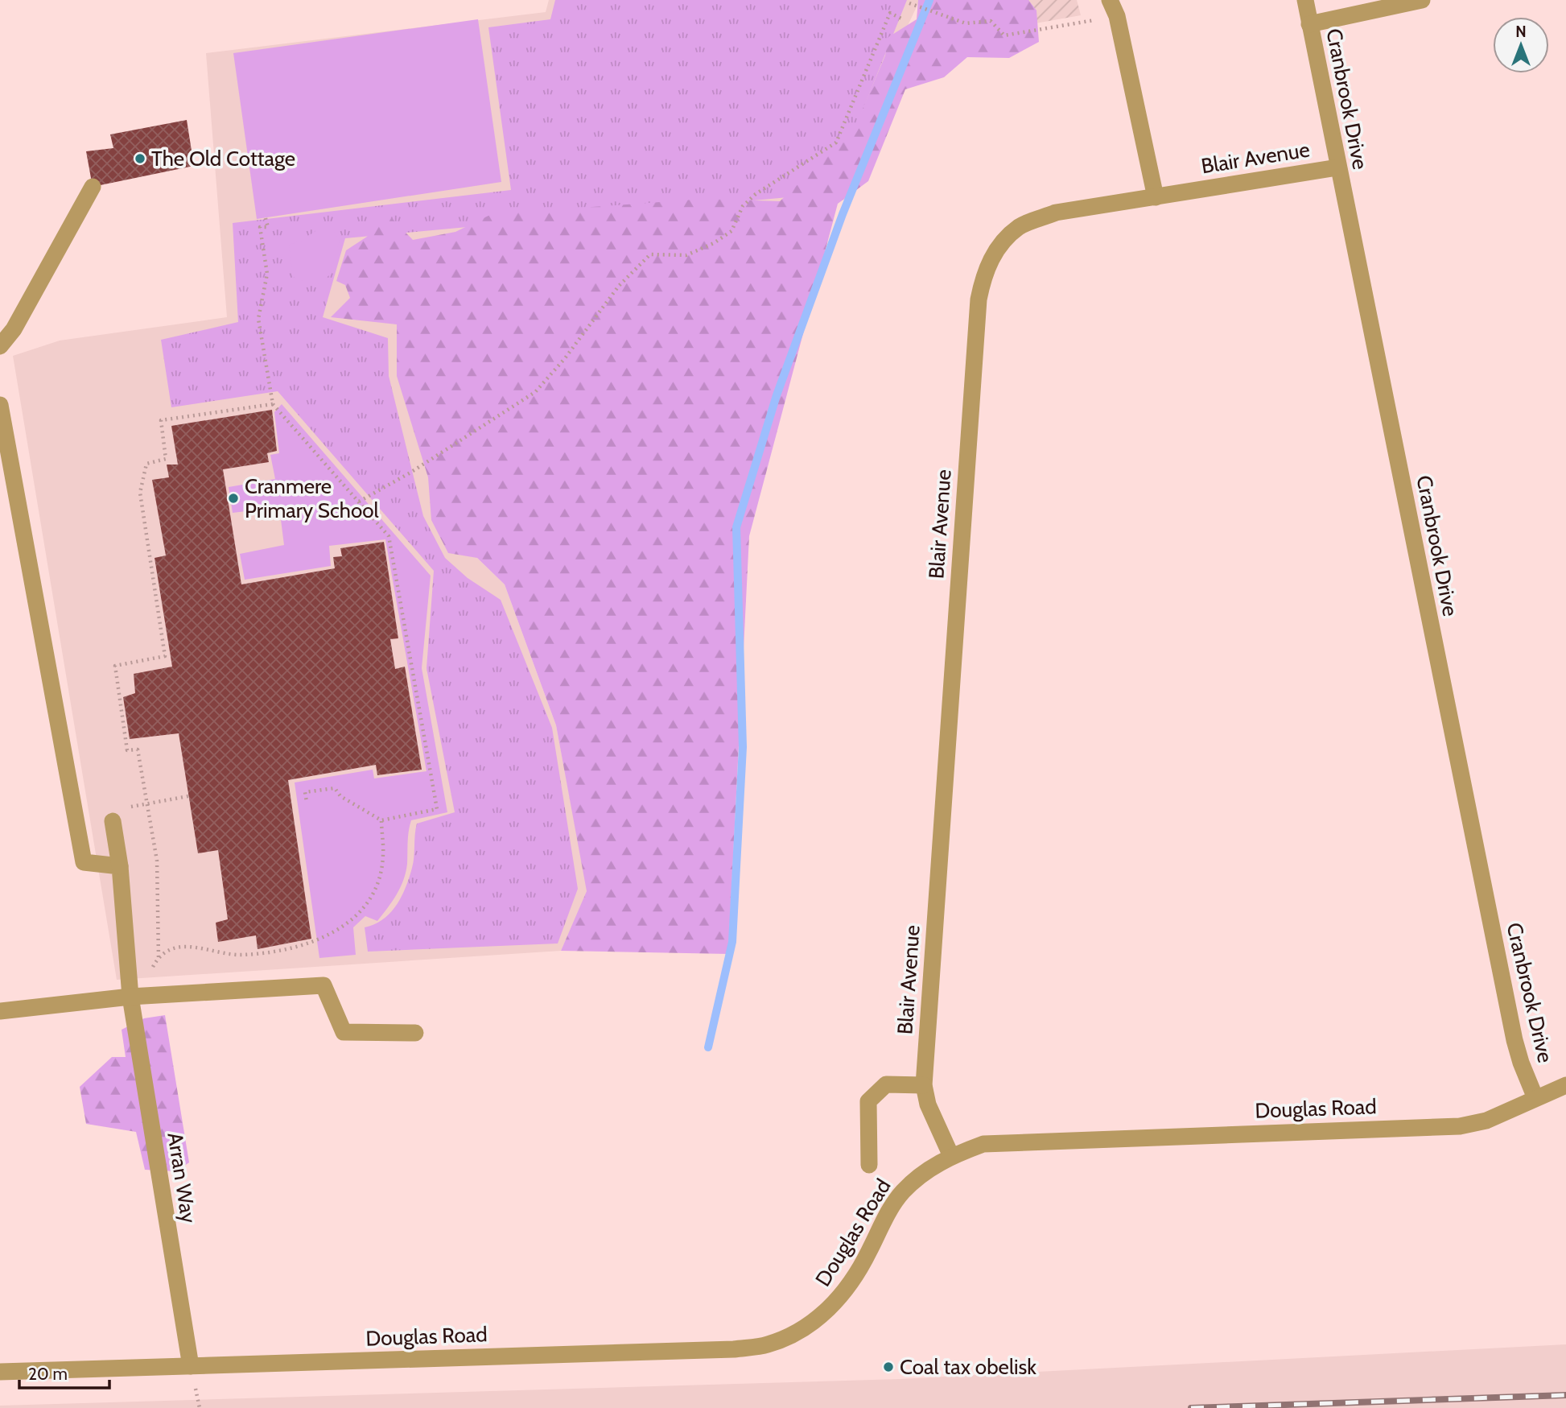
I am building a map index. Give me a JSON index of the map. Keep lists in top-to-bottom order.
{
  "streets": {
    "street": [
      "Cranbrook Drive",
      "Blair Avenue",
      "Douglas Road",
      "Arran Way"
    ]
  },
  "crossings": [
    ["Cranbrook Drive", "Blair Avenue"],
    ["Cranbrook Drive", "Douglas Road"],
    ["Blair Avenue", "Douglas Road"],
    ["Douglas Road", "Arran Way"]
  ],
  "places": ["The Old Cottage", "Cranmere Primary School", "Coal tax obelisk"],
  "scale_bar": "20 m",
  "north": "top"
}
